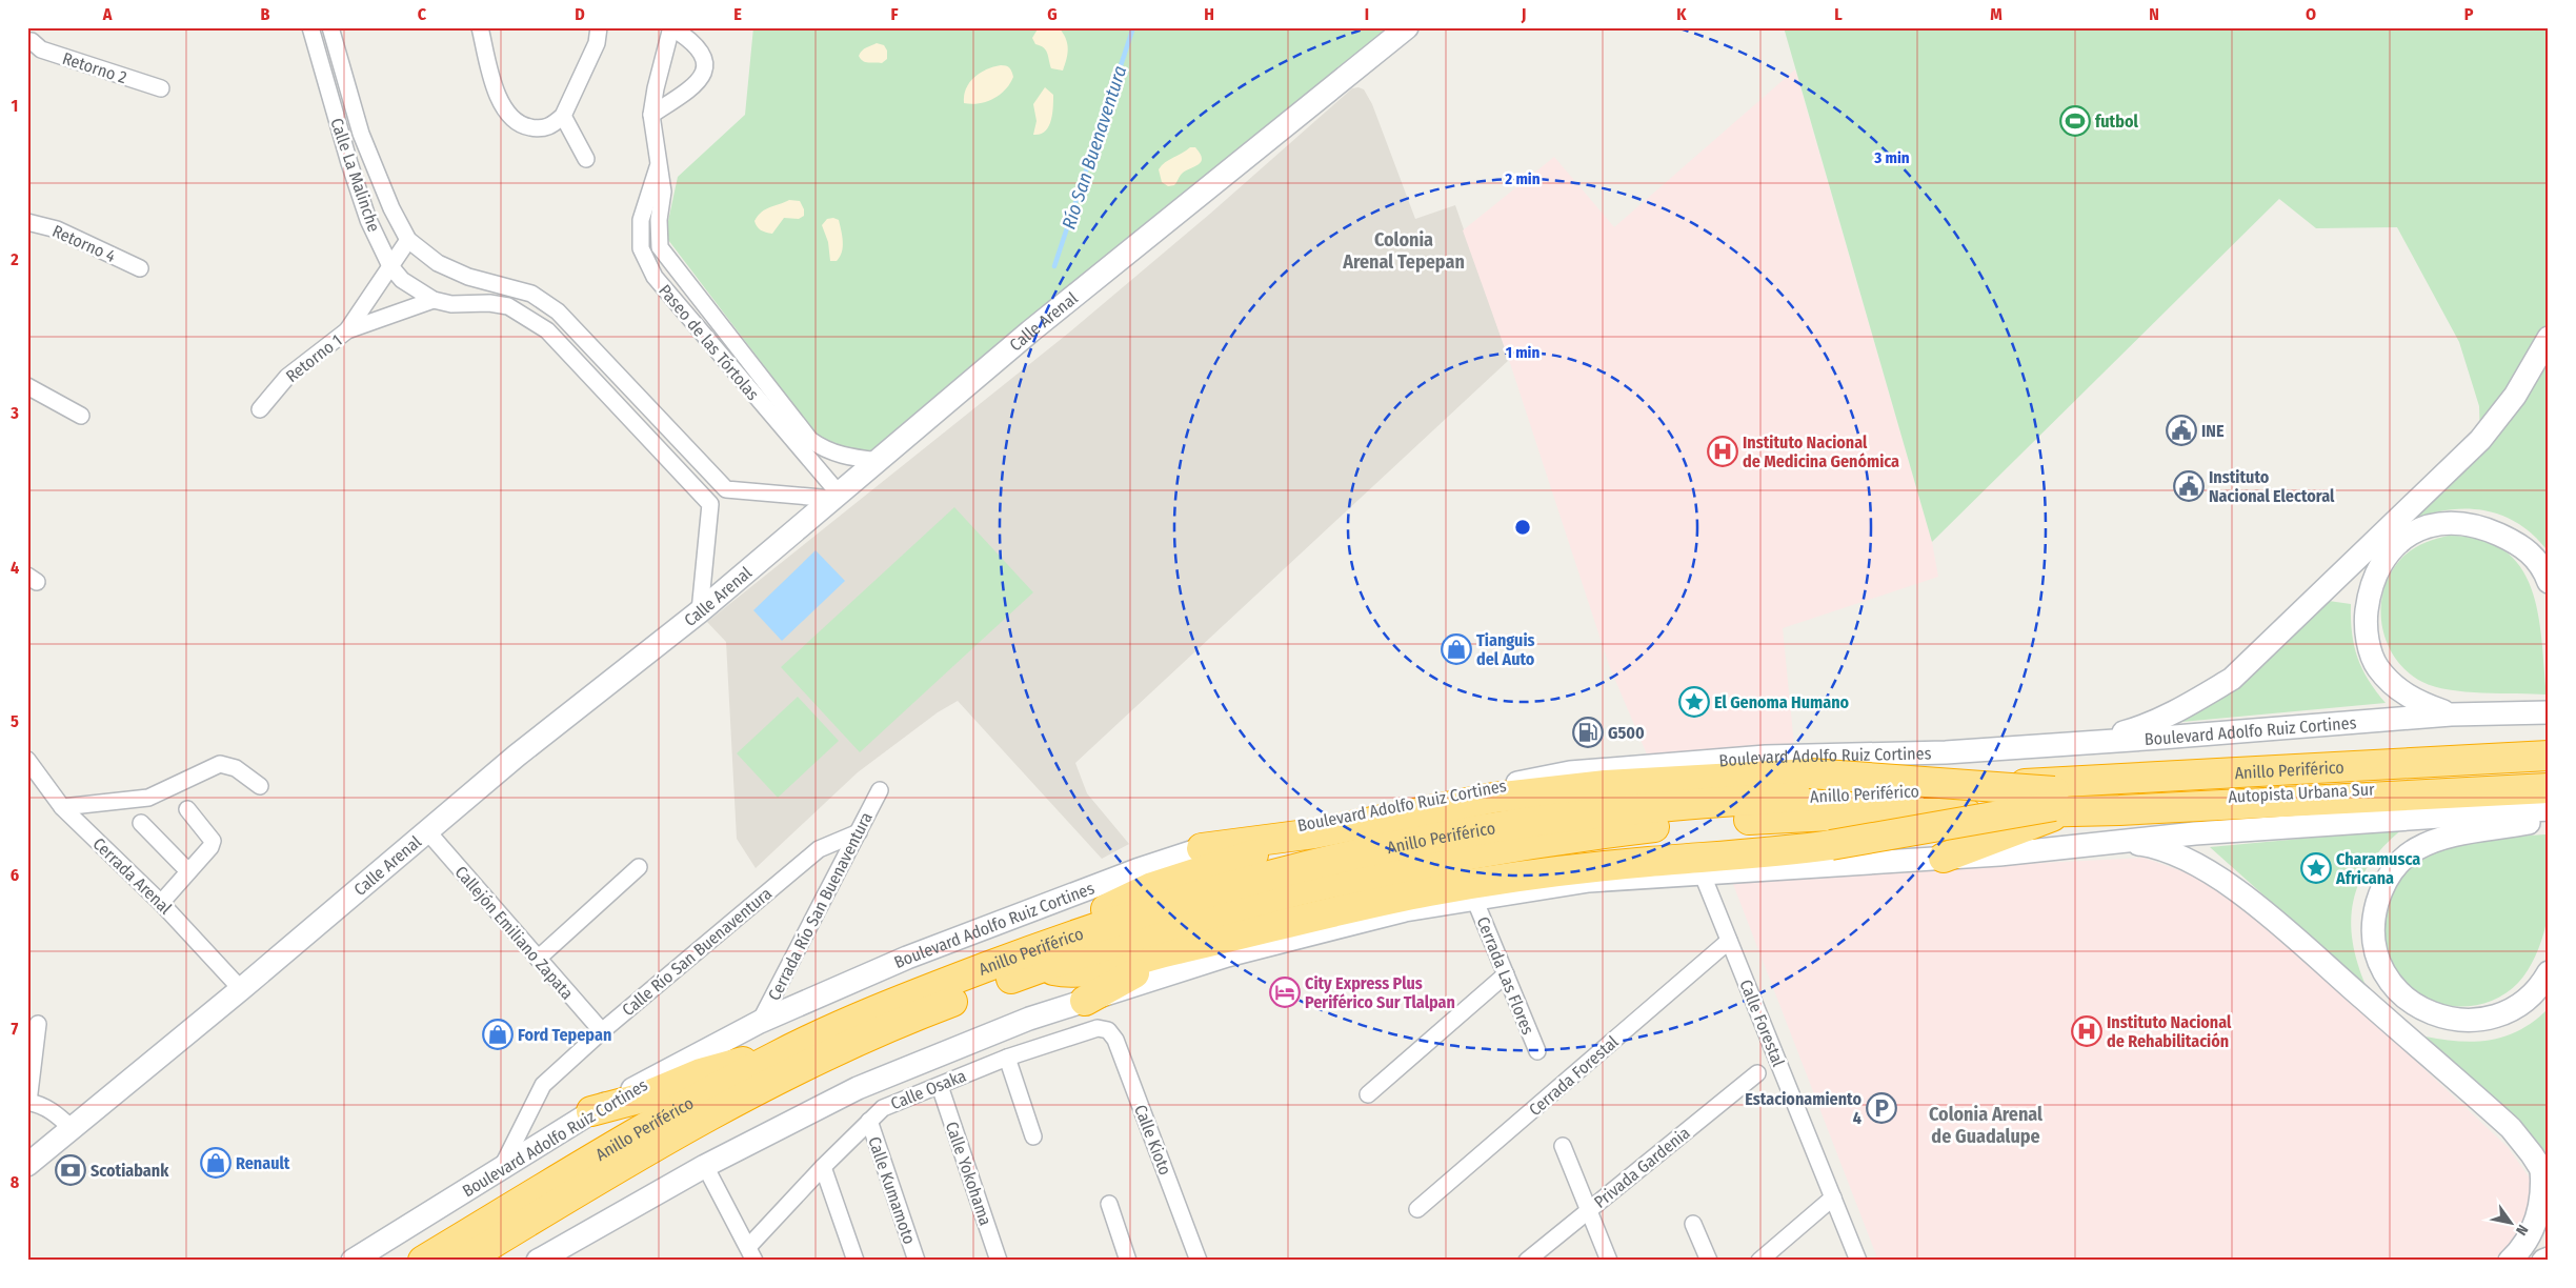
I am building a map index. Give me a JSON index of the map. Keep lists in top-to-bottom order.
{
  "streets": {
    "highway": ["Anillo Periférico", "Autopista Urbana Sur"],
    "main road": ["Calle Arenal", "Boulevard Adolfo Ruiz Cortines"],
    "street": [
      "Retorno 2",
      "Calle La Malinche",
      "Retorno 4",
      "Paseo de las Tórtolas",
      "Retorno 1",
      "Cerrada Arenal",
      "Cerrada Río San Buenaventura",
      "Callejón Emiliano Zapata",
      "Calle Río San Buenaventura",
      "Cerrada Las Flores",
      "Calle Forestal",
      "Cerrada Forestal",
      "Calle Osaka",
      "Calle Kioto",
      "Privada Gardenia",
      "Calle Yokohama",
      "Calle Kumamoto"
    ]
  },
  "crossings": [
    ["Calle La Malinche", "Retorno 1"],
    ["Calle Arenal", "Paseo de las Tórtolas"],
    ["Calle Arenal", "Cerrada Arenal"],
    ["Calle Arenal", "Callejón Emiliano Zapata"],
    ["Boulevard Adolfo Ruiz Cortines", "Cerrada Río San Buenaventura"],
    ["Boulevard Adolfo Ruiz Cortines", "Calle Río San Buenaventura"],
    ["Anillo Periférico", "Autopista Urbana Sur"],
    ["Cerrada Río San Buenaventura", "Calle Río San Buenaventura"],
    ["Callejón Emiliano Zapata", "Calle Río San Buenaventura"],
    ["Calle Forestal", "Cerrada Forestal"],
    ["Calle Osaka", "Calle Kioto"],
    ["Calle Osaka", "Calle Yokohama"],
    ["Calle Osaka", "Calle Kumamoto"]
  ],
  "districts": ["Colonia Arenal Tepepan", "Colonia Arenal de Guadalupe"],
  "water": ["Río San Buenaventura"],
  "places": {
    "sports": ["futbol"],
    "public building": ["INE", "Instituto Nacional Electoral"],
    "hospital": ["Instituto Nacional de Medicina Genómica", "Instituto Nacional de Rehabilitación"],
    "shop": ["Tianguis del Auto", "Ford Tepepan", "Renault"],
    "place": ["El Genoma Humano", "Charamusca Africana"],
    "fuel station": ["G500"],
    "hotel": ["City Express Plus Periférico Sur Tlalpan"],
    "parking": ["Estacionamiento 4"],
    "bank": ["Scotiabank"]
  },
  "north": "bottom right",
  "grid": {
    "columns": [
      "A",
      "B",
      "C",
      "D",
      "E",
      "F",
      "G",
      "H",
      "I",
      "J",
      "K",
      "L",
      "M",
      "N",
      "O",
      "P"
    ],
    "rows": [
      "1",
      "2",
      "3",
      "4",
      "5",
      "6",
      "7",
      "8"
    ]
  },
  "rings": ["3 min", "2 min", "1 min"]
}
